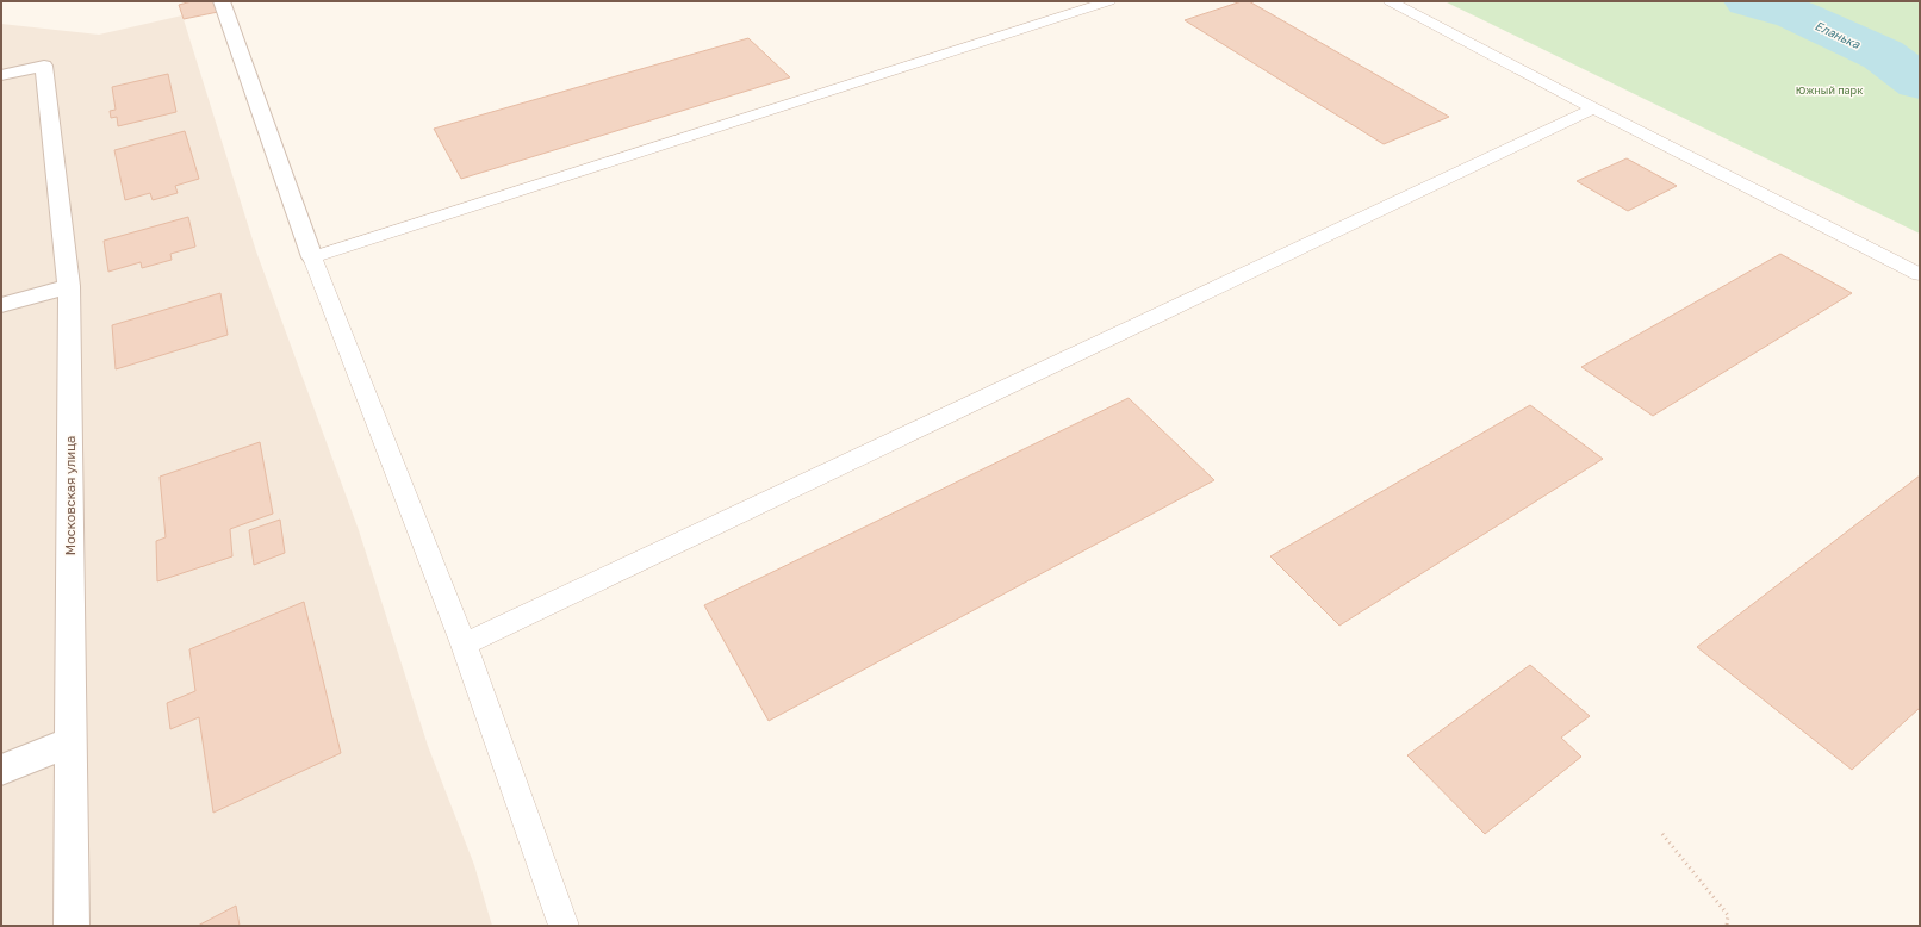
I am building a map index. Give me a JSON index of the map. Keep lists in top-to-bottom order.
{
  "streets": {
    "street": ["Московская улица"]
  },
  "water": ["Еланька"],
  "parks": ["Южный парк"]
}
